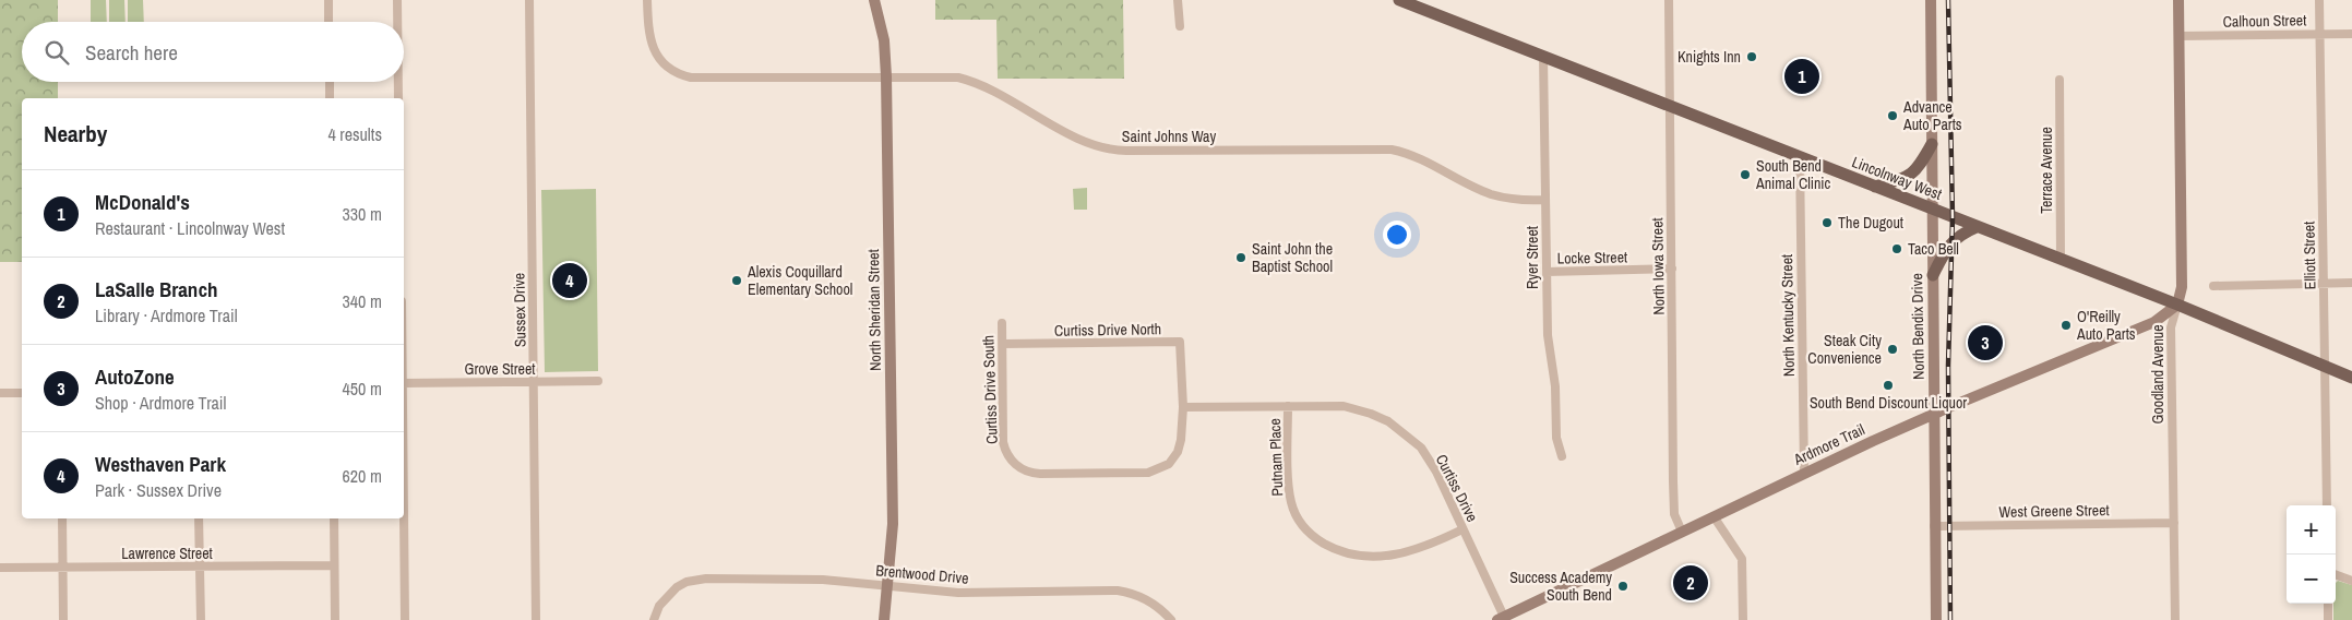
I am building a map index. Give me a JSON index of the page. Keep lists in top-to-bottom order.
{
  "streets": {
    "main road": ["Lincolnway West"],
    "street": [
      "Calhoun Street",
      "Saint Johns Way",
      "Terrace Avenue",
      "Elliott Street",
      "Ryer Street",
      "Locke Street",
      "North Iowa Street",
      "Sussex Drive",
      "North Sheridan Street",
      "North Kentucky Street",
      "North Bendix Drive",
      "Curtiss Drive North",
      "Grove Street",
      "Goodland Avenue",
      "Curtiss Drive South",
      "Ardmore Trail",
      "Putnam Place",
      "Curtiss Drive",
      "West Greene Street",
      "Lawrence Street",
      "Brentwood Drive"
    ]
  },
  "crossings": [
    ["Calhoun Street", "Elliott Street"],
    ["Calhoun Street", "Goodland Avenue"],
    ["Saint Johns Way", "Ryer Street"],
    ["Saint Johns Way", "North Sheridan Street"],
    ["Terrace Avenue", "Lincolnway West"],
    ["Lincolnway West", "Elliott Street"],
    ["Lincolnway West", "Ryer Street"],
    ["Lincolnway West", "North Iowa Street"],
    ["Lincolnway West", "North Kentucky Street"],
    ["Lincolnway West", "North Bendix Drive"],
    ["Lincolnway West", "Goodland Avenue"],
    ["Lincolnway West", "Ardmore Trail"],
    ["Ryer Street", "Locke Street"],
    ["Locke Street", "North Iowa Street"],
    ["North Iowa Street", "Ardmore Trail"],
    ["Sussex Drive", "Grove Street"],
    ["North Sheridan Street", "Brentwood Drive"],
    ["North Kentucky Street", "Ardmore Trail"],
    ["North Bendix Drive", "Ardmore Trail"],
    ["North Bendix Drive", "West Greene Street"],
    ["Curtiss Drive North", "Curtiss Drive South"],
    ["Curtiss Drive North", "Curtiss Drive"],
    ["Goodland Avenue", "Ardmore Trail"],
    ["Goodland Avenue", "West Greene Street"],
    ["Curtiss Drive South", "Curtiss Drive"],
    ["Ardmore Trail", "Curtiss Drive"],
    ["Putnam Place", "Curtiss Drive"]
  ],
  "places": [
    "Knights Inn",
    "Advance Auto Parts",
    "South Bend Animal Clinic",
    "The Dugout",
    "Taco Bell",
    "Saint John the Baptist School",
    "Alexis Coquillard Elementary School",
    "O'Reilly Auto Parts",
    "Steak City Convenience",
    "South Bend Discount Liquor",
    "Success Academy South Bend"
  ],
  "page": {
    "search": "Search here",
    "pins": [
      "1",
      "4",
      "3",
      "2"
    ],
    "heading": ["Nearby", "4 results"],
    "list": [
      {
        "mark": "1",
        "name": "McDonald's",
        "note": "Restaurant · Lincolnway West",
        "value": "330 m"
      },
      {
        "mark": "2",
        "name": "LaSalle Branch",
        "note": "Library · Ardmore Trail",
        "value": "340 m"
      },
      {
        "mark": "3",
        "name": "AutoZone",
        "note": "Shop · Ardmore Trail",
        "value": "450 m"
      },
      {
        "mark": "4",
        "name": "Westhaven Park",
        "note": "Park · Sussex Drive",
        "value": "620 m"
      }
    ],
    "map_buttons": ["+", "−"]
  }
}
